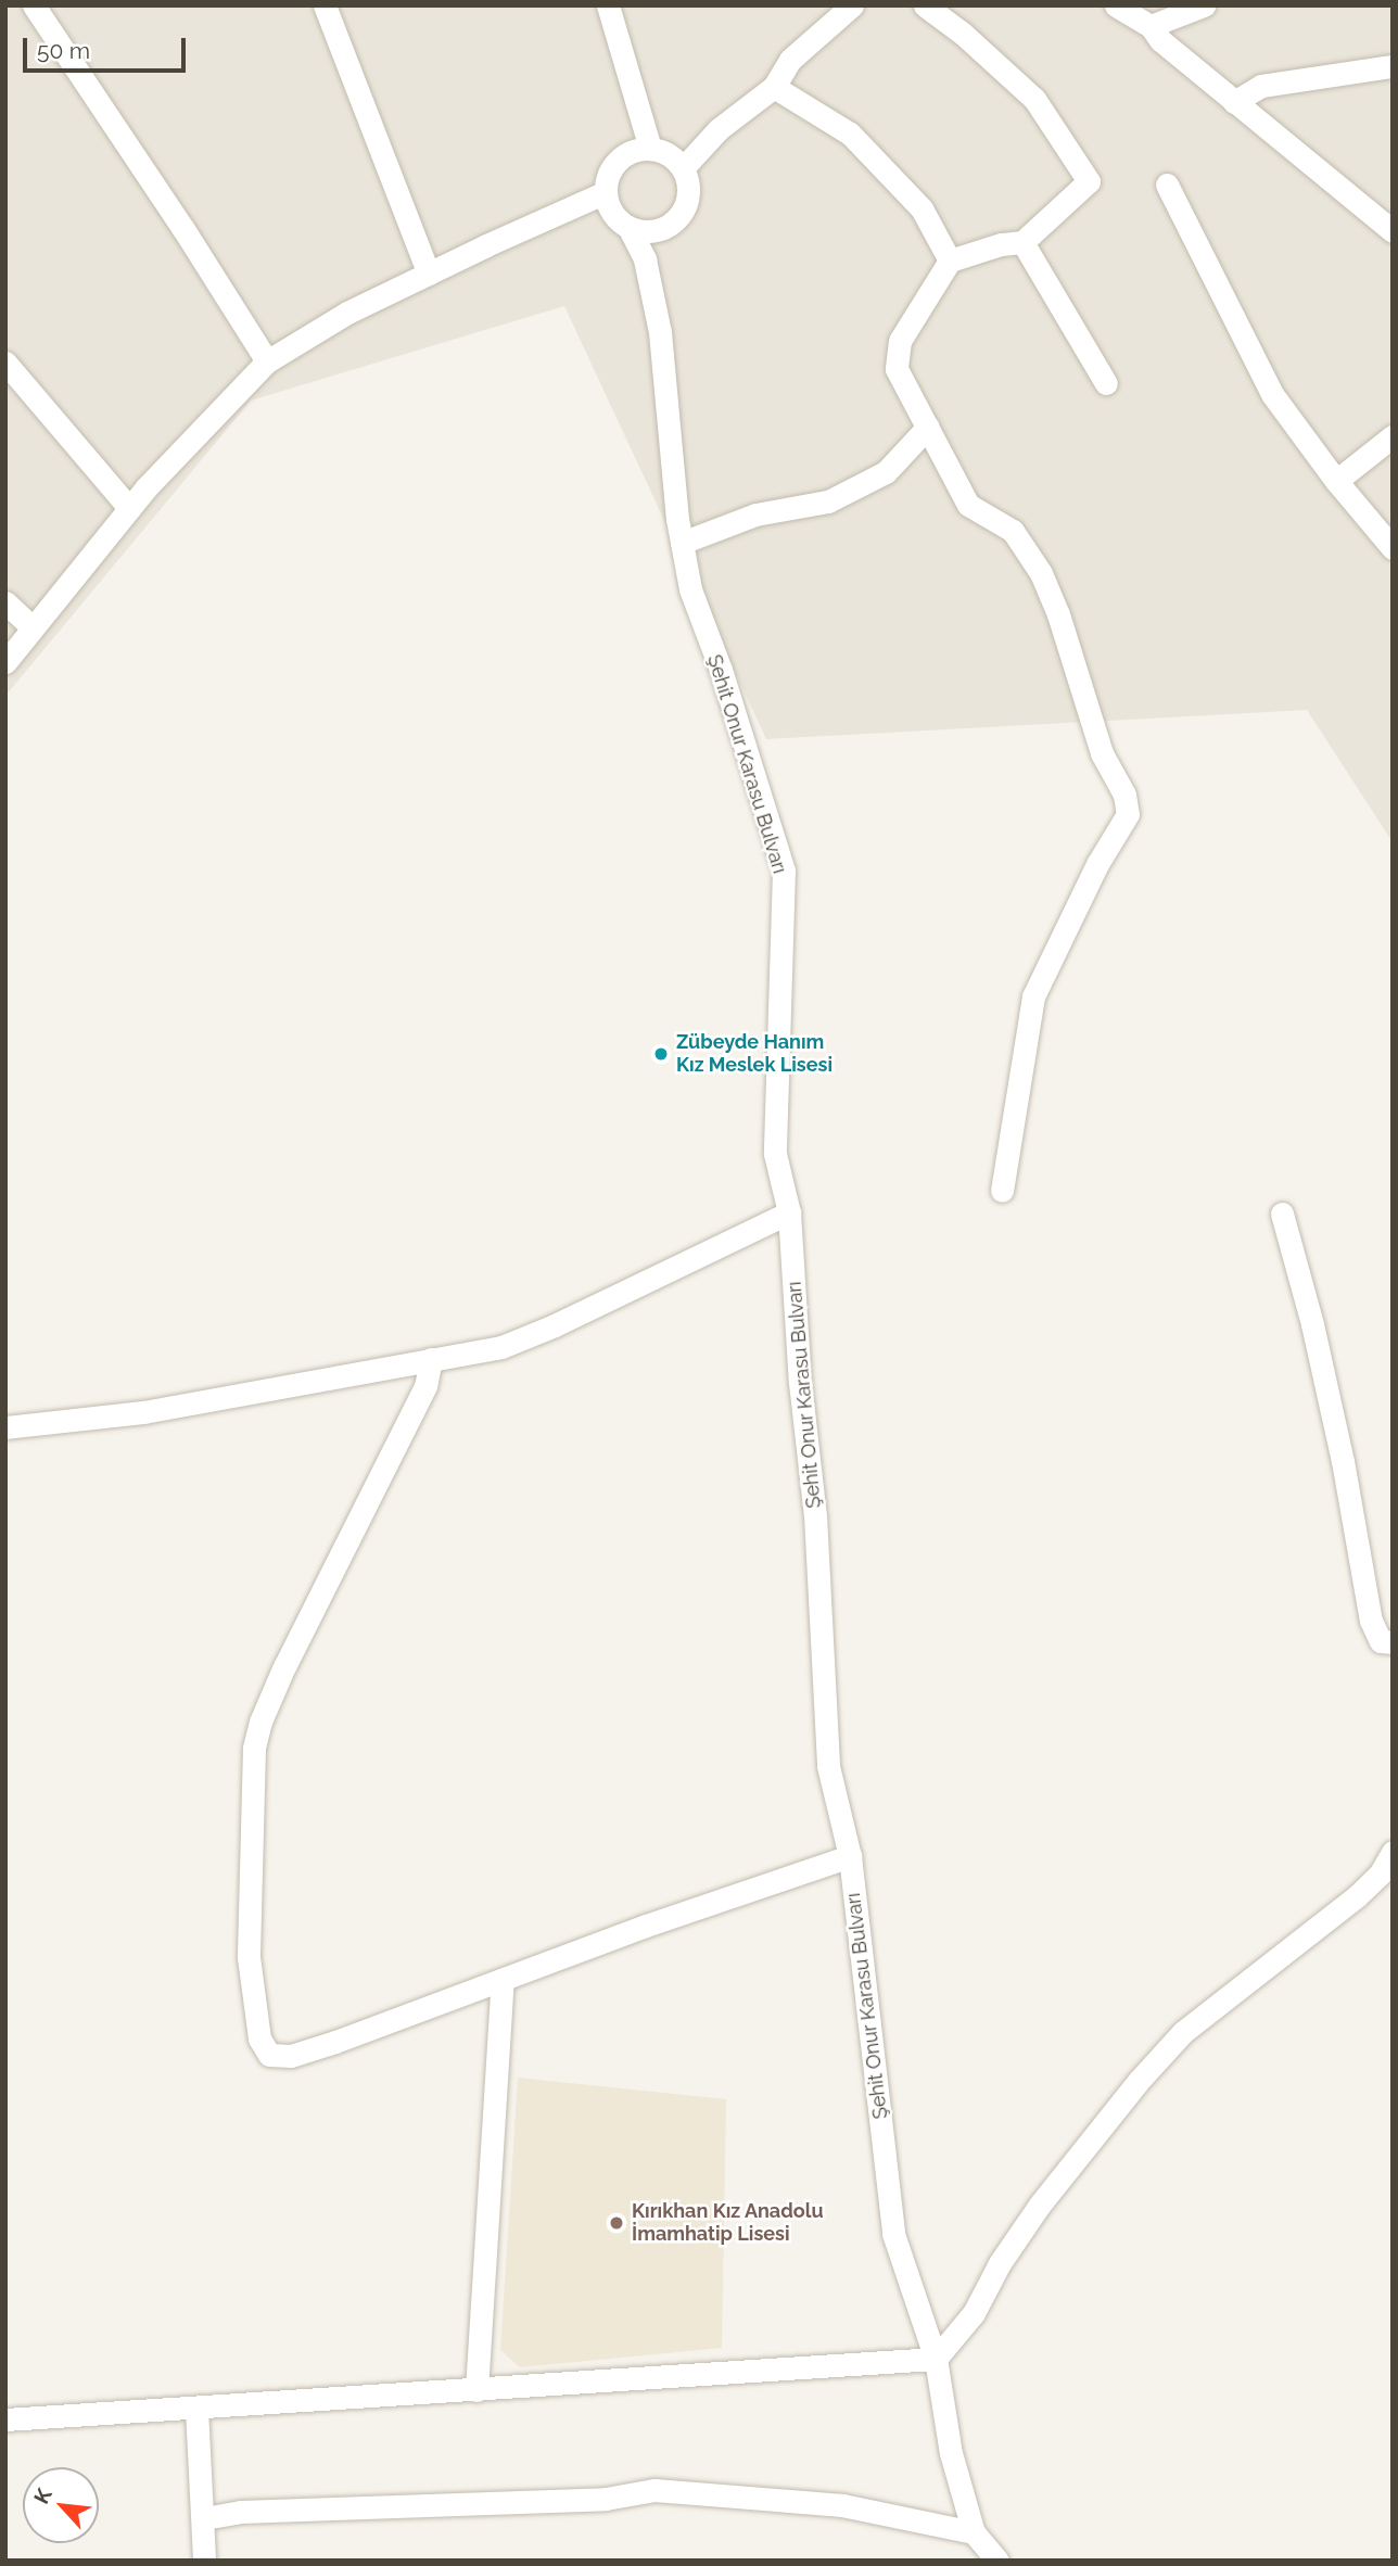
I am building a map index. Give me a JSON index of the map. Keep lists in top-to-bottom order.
{
  "streets": {
    "street": ["Şehit Onur Karasu Bulvarı"]
  },
  "places": ["Zübeyde Hanım Kız Meslek Lisesi", "Kırıkhan Kız Anadolu İmamhatip Lisesi"],
  "scale_bar": "50 m",
  "north": "top left"
}
